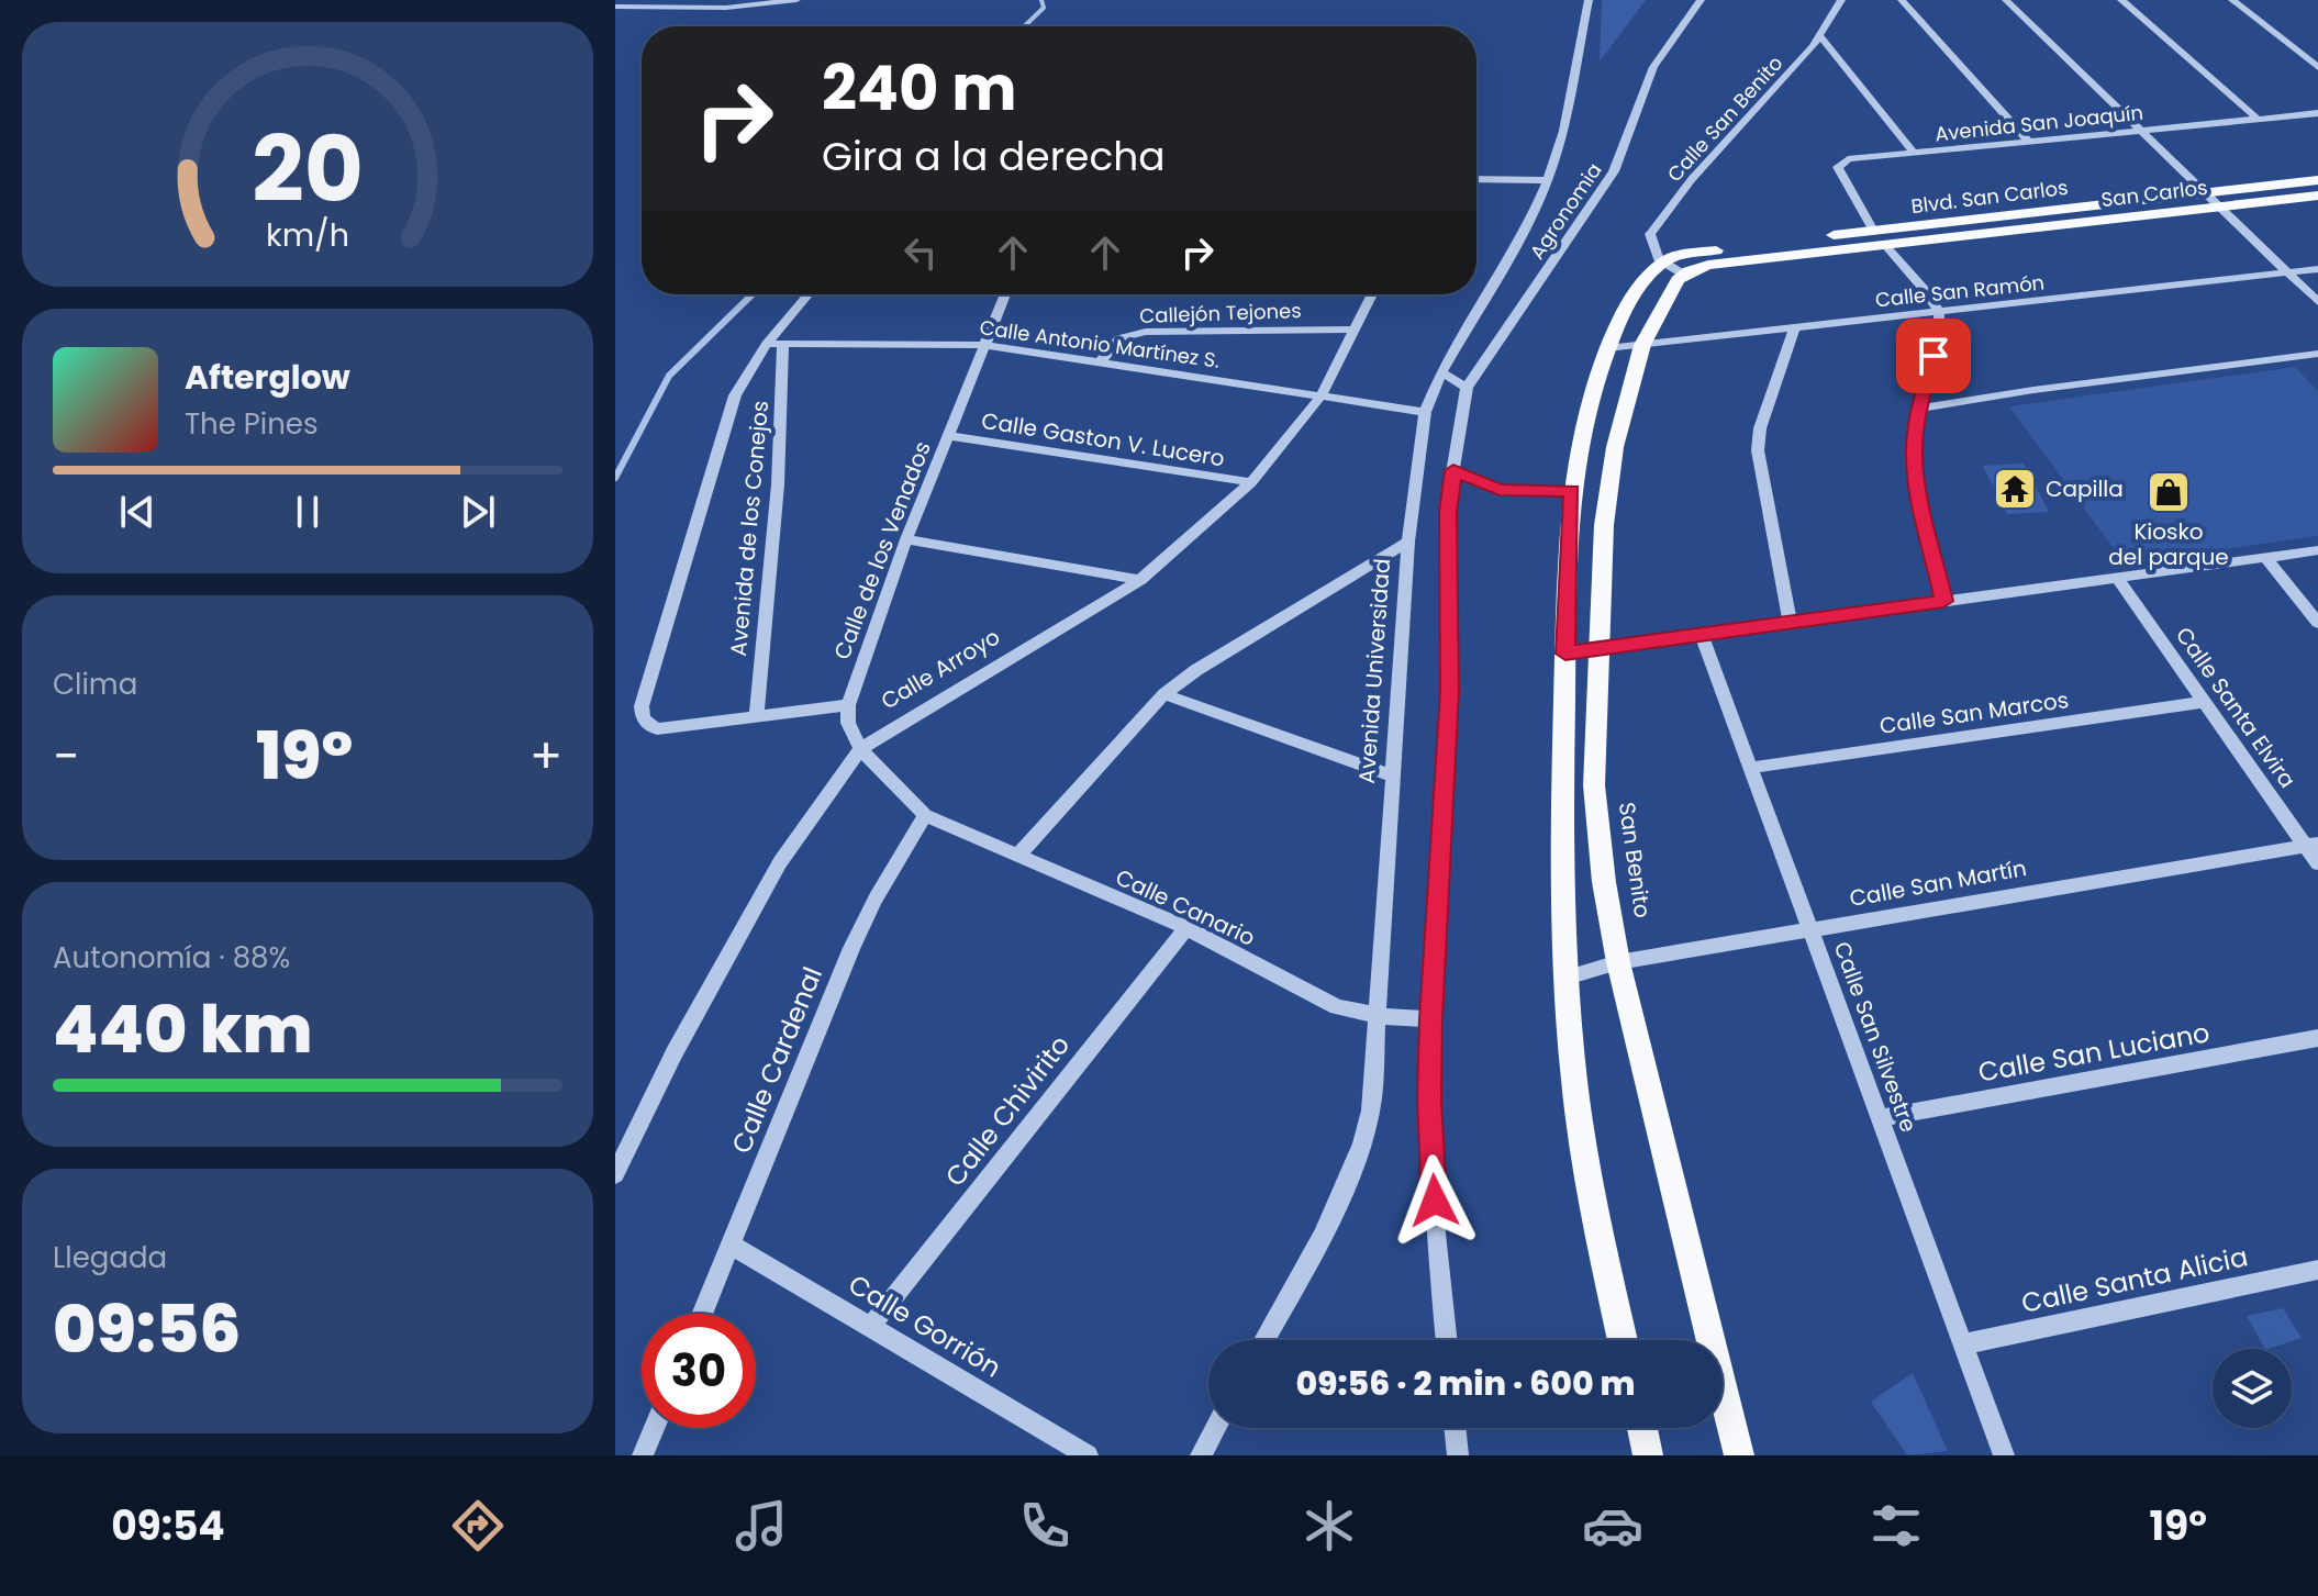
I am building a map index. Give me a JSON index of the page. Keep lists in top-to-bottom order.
{
  "streets": {
    "main road": ["San Carlos", "Blvd. San Carlos", "San Benito"],
    "street": [
      "Calle San Benito",
      "Avenida San Joaquín",
      "Agronomia",
      "Calle San Ramón",
      "Callejón Tejones",
      "Calle Antonio Martínez S.",
      "Calle Gaston V. Lucero",
      "Avenida de los Conejos",
      "Calle de los Venados",
      "Calle Arroyo",
      "Avenida Universidad",
      "Calle Santa Elvira",
      "Calle San Marcos",
      "Calle San Martín",
      "Calle Canario",
      "Calle San Silvestre",
      "Calle San Luciano",
      "Calle Cardenal",
      "Calle Chivirito",
      "Calle Santa Alicia",
      "Calle Gorrión"
    ]
  },
  "crossings": [
    ["Calle San Benito", "San Carlos"],
    ["Calle San Benito", "Blvd. San Carlos"],
    ["Calle San Benito", "San Benito"],
    ["Avenida San Joaquín", "Blvd. San Carlos"],
    ["San Carlos", "Blvd. San Carlos"],
    ["San Carlos", "San Benito"],
    ["Blvd. San Carlos", "San Benito"],
    ["Calle San Ramón", "San Benito"],
    ["Callejón Tejones", "Calle Antonio Martínez S."],
    ["Callejón Tejones", "Calle Arroyo"],
    ["Calle Antonio Martínez S.", "Avenida de los Conejos"],
    ["Calle Antonio Martínez S.", "Calle de los Venados"],
    ["Calle Antonio Martínez S.", "Calle Arroyo"],
    ["Calle Antonio Martínez S.", "Avenida Universidad"],
    ["Calle Gaston V. Lucero", "Calle de los Venados"],
    ["Calle Gaston V. Lucero", "Calle Arroyo"],
    ["Avenida Universidad", "Calle Canario"],
    ["Calle Santa Elvira", "Calle San Marcos"],
    ["Calle Santa Elvira", "Calle San Martín"],
    ["Calle San Marcos", "Calle San Silvestre"],
    ["San Benito", "Calle San Martín"],
    ["Calle San Martín", "Calle San Silvestre"],
    ["Calle Canario", "Calle Cardenal"],
    ["Calle Canario", "Calle Chivirito"],
    ["Calle San Silvestre", "Calle San Luciano"],
    ["Calle San Silvestre", "Calle Santa Alicia"],
    ["Calle Cardenal", "Calle Gorrión"],
    ["Calle Chivirito", "Calle Gorrión"]
  ],
  "places": {
    "temple": ["Capilla"],
    "shop": ["Kiosko del parque"]
  },
  "page": {
    "turn": ["240 m", "Gira a la derecha"],
    "song": ["Afterglow", "The Pines"],
    "tile": [
      "Clima",
      ["Autonomía · 88%", "440 km"],
      ["Llegada", "09:56"]
    ],
    "heat": ["−", "19°", "+"],
    "limit": "30",
    "trip": "09:56 · 2 min · 600 m",
    "tabs": ["09:54", "19°"],
    "gauge": ["20", "km/h"]
  }
}
